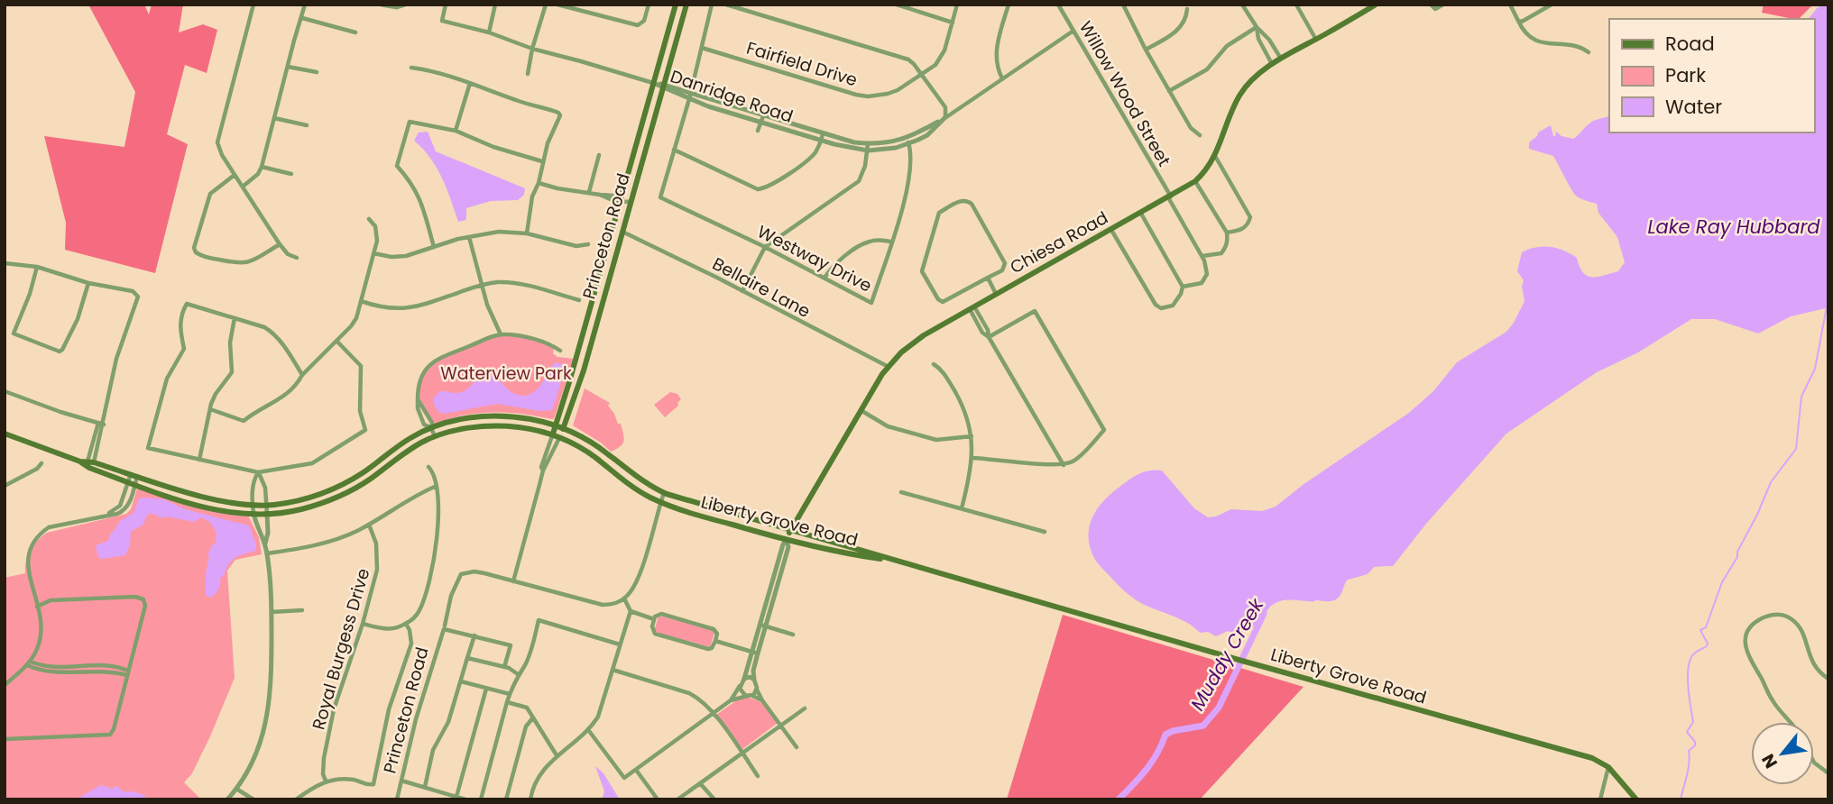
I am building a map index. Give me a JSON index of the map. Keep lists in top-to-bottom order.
{
  "streets": {
    "main road": ["Princeton Road", "Chiesa Road", "Liberty Grove Road"],
    "street": [
      "Fairfield Drive",
      "Willow Wood Street",
      "Danridge Road",
      "Westway Drive",
      "Bellaire Lane",
      "Royal Burgess Drive"
    ]
  },
  "crossings": [
    ["Willow Wood Street", "Danridge Road"],
    ["Willow Wood Street", "Chiesa Road"],
    ["Danridge Road", "Princeton Road"],
    ["Danridge Road", "Westway Drive"],
    ["Princeton Road", "Bellaire Lane"],
    ["Princeton Road", "Liberty Grove Road"],
    ["Chiesa Road", "Bellaire Lane"],
    ["Chiesa Road", "Liberty Grove Road"]
  ],
  "water": ["Lake Ray Hubbard", "Muddy Creek"],
  "parks": ["Waterview Park"],
  "legend": ["Road", "Park", "Water"],
  "north": "bottom left"
}
